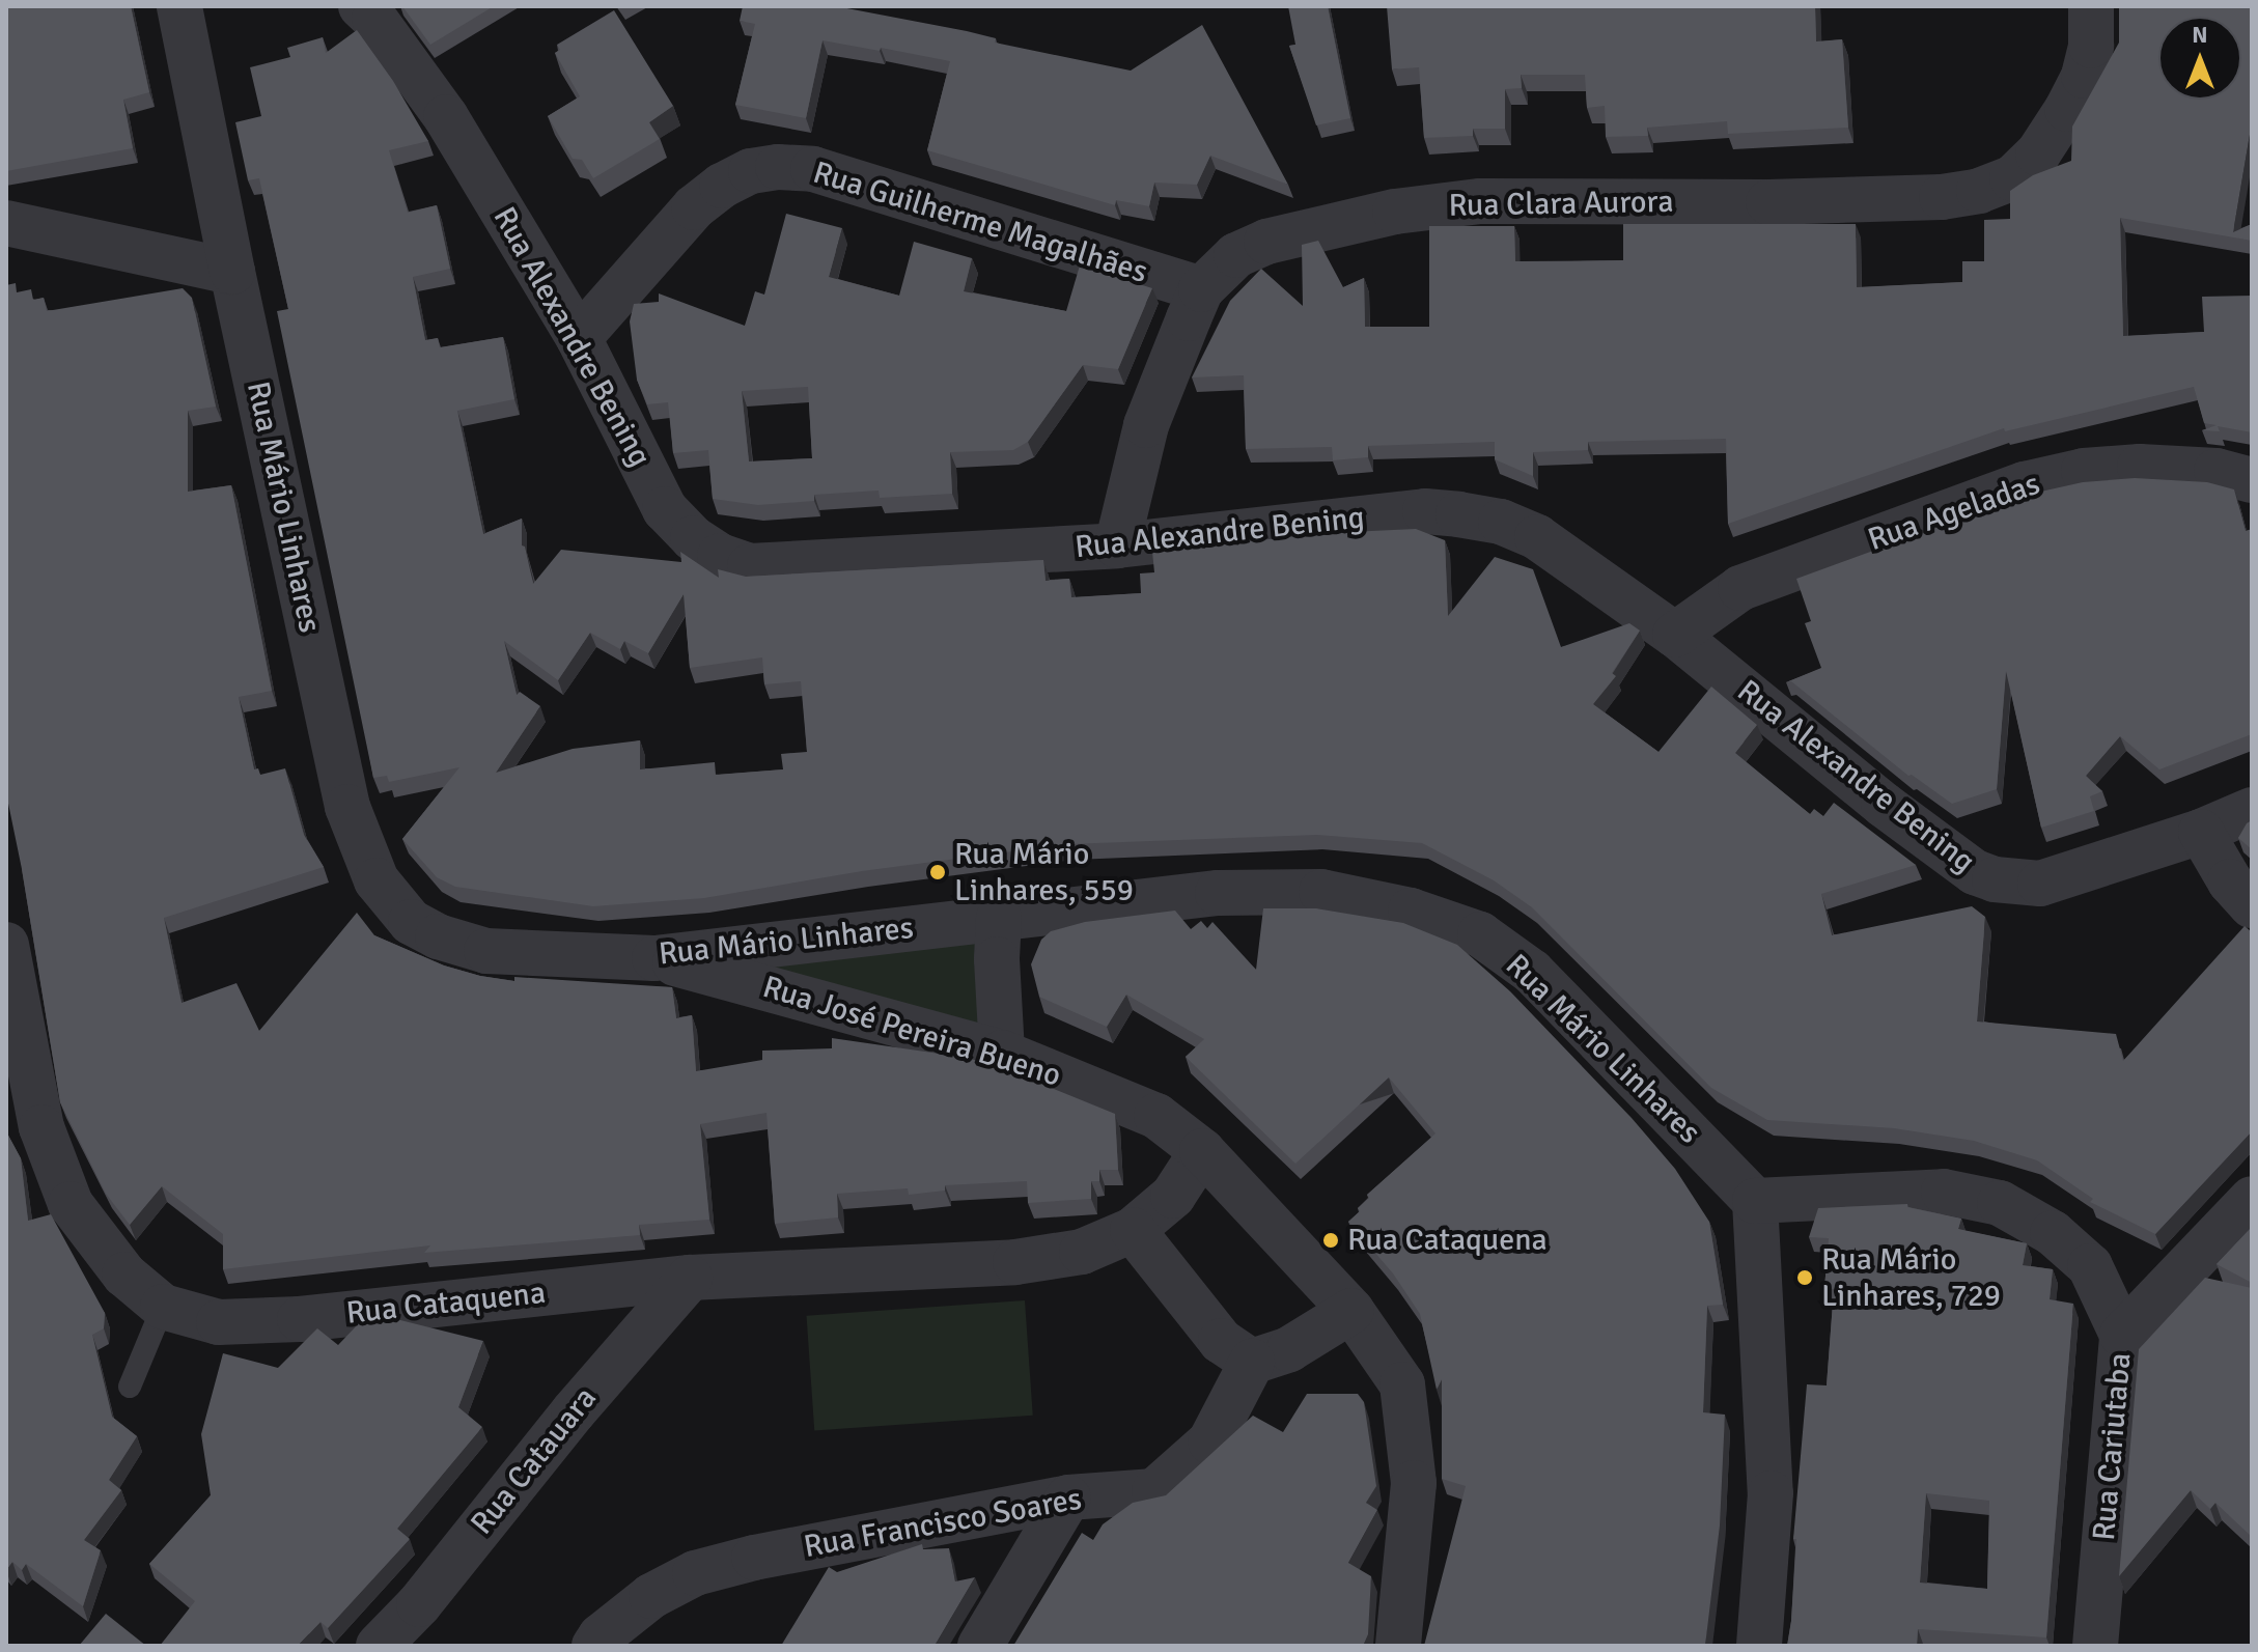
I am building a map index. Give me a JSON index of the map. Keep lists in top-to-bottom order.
{
  "streets": {
    "street": [
      "Rua Clara Aurora",
      "Rua Guilherme Magalhães",
      "Rua Alexandre Bening",
      "Rua Mário Linhares",
      "Rua Ageladas",
      "Rua José Pereira Bueno",
      "Rua Cataquena",
      "Rua Cariutaba",
      "Rua Catauara",
      "Rua Francisco Soares"
    ]
  },
  "crossings": [
    ["Rua Clara Aurora", "Rua Guilherme Magalhães"],
    ["Rua Clara Aurora", "Rua Alexandre Bening"],
    ["Rua Guilherme Magalhães", "Rua Alexandre Bening"],
    ["Rua Alexandre Bening", "Rua Ageladas"],
    ["Rua Mário Linhares", "Rua José Pereira Bueno"],
    ["Rua José Pereira Bueno", "Rua Cataquena"],
    ["Rua Cataquena", "Rua Catauara"]
  ],
  "places": ["Rua Mário Linhares, 559", "Rua Cataquena", "Rua Mário Linhares, 729"],
  "north": "top"
}
